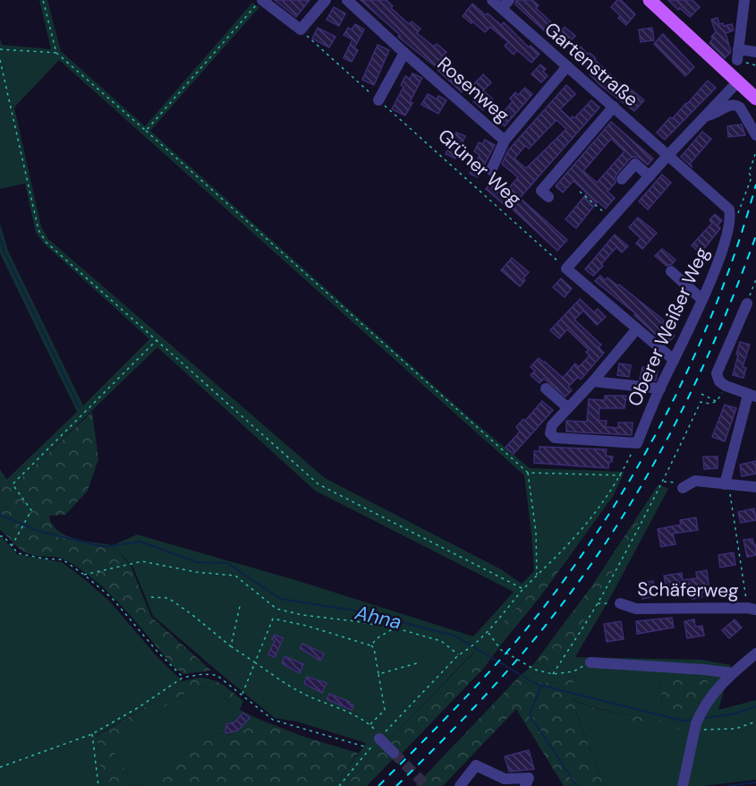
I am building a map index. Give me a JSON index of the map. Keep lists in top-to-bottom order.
{
  "streets": {
    "street": [
      "Gartenstraße",
      "Rosenweg",
      "Oberer Weißer Weg",
      "Schäferweg"
    ],
    "path": ["Grüner Weg"]
  },
  "crossings": [
    ["Gartenstraße", "Rosenweg"]
  ],
  "water": ["Ahna"]
}
